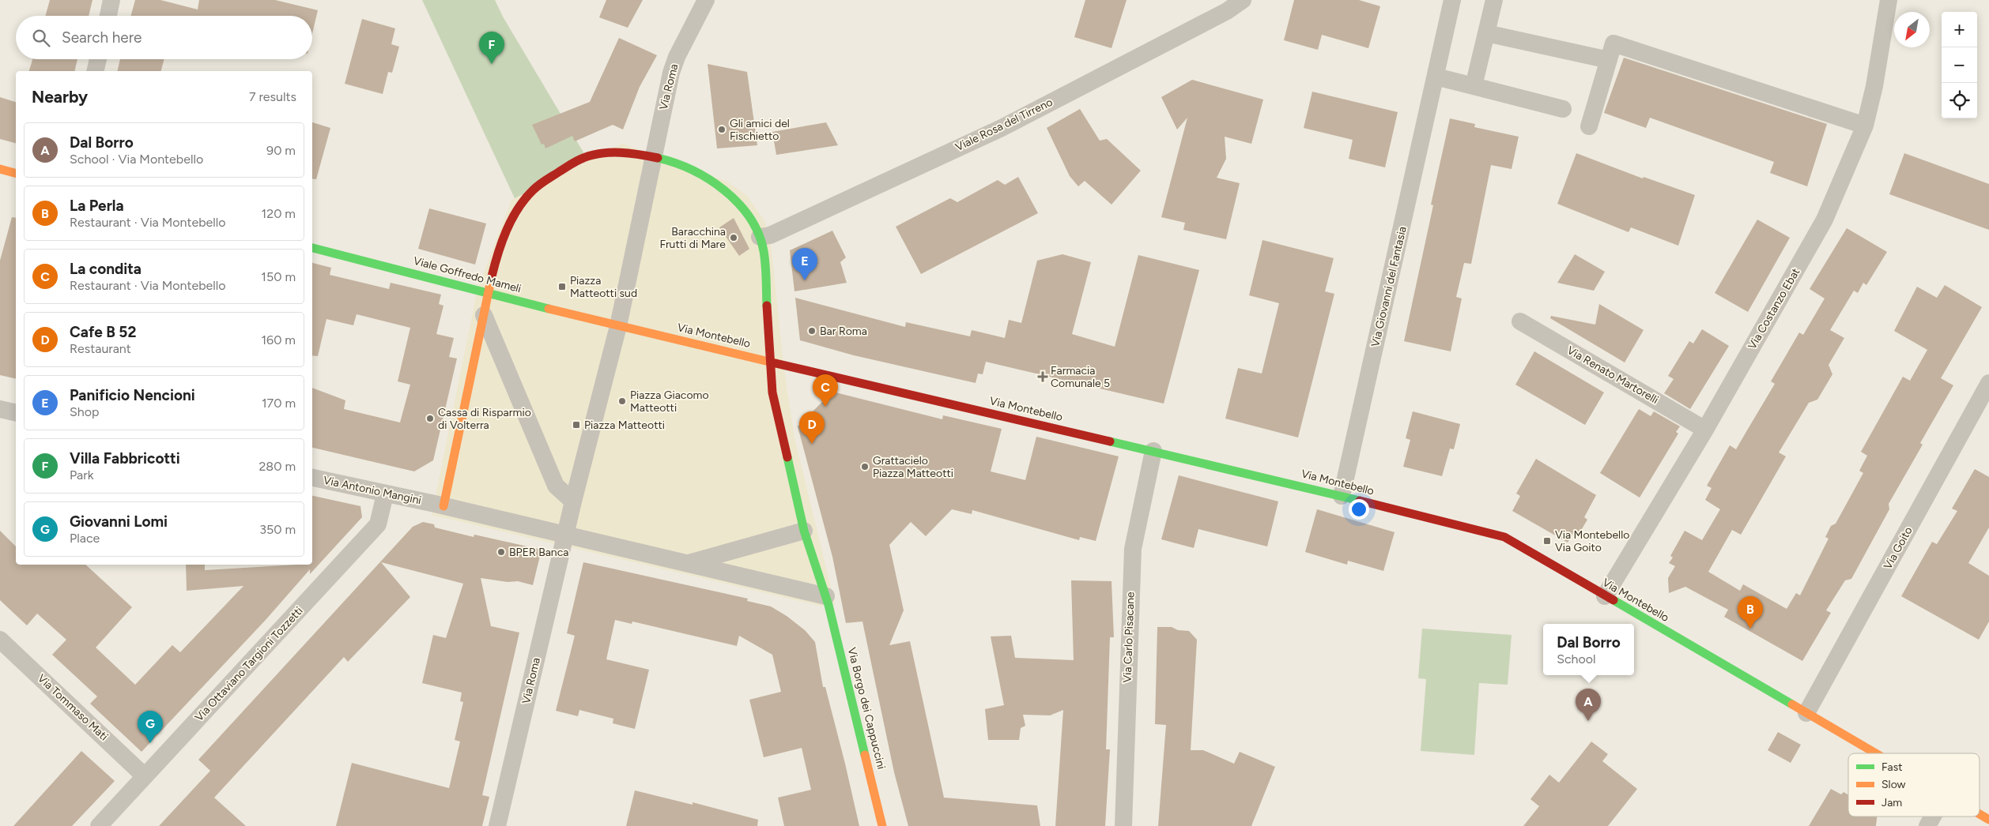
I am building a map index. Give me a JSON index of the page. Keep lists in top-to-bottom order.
{
  "streets": {
    "street": [
      "Via Roma",
      "Viale Rosa del Tirreno",
      "Viale Goffredo Mameli",
      "Via Giovanni del Fantasia",
      "Via Costanzo Ebat",
      "Via Montebello",
      "Via Renato Martorelli",
      "Via Antonio Mangini",
      "Via Goito",
      "Via Carlo Pisacane",
      "Via Ottaviano Targioni Tozzetti",
      "Via Tommaso Mati",
      "Via Borgo dei Cappuccini"
    ]
  },
  "crossings": [
    ["Viale Goffredo Mameli", "Via Montebello"],
    ["Via Giovanni del Fantasia", "Via Montebello"],
    ["Via Costanzo Ebat", "Via Montebello"],
    ["Via Costanzo Ebat", "Via Renato Martorelli"],
    ["Via Montebello", "Via Goito"],
    ["Via Montebello", "Via Carlo Pisacane"],
    ["Via Antonio Mangini", "Via Ottaviano Targioni Tozzetti"],
    ["Via Ottaviano Targioni Tozzetti", "Via Tommaso Mati"]
  ],
  "places": {
    "other": [
      "Gli amici del Fischietto",
      "Baracchina Frutti di Mare",
      "Bar Roma",
      "Piazza Giacomo Matteotti",
      "Cassa di Risparmio di Volterra",
      "Grattacielo Piazza Matteotti",
      "BPER Banca"
    ],
    "transit": ["Piazza Matteotti sud", "Piazza Matteotti", "Via Montebello Via Goito"],
    "health": ["Farmacia Comunale 5"]
  },
  "legend": ["Fast", "Slow", "Jam"],
  "north": "bottom left",
  "page": {
    "map_buttons": ["+", "−"],
    "search": "Search here",
    "pins": [
      "F",
      "E",
      "C",
      "D",
      "B",
      "A",
      "G"
    ],
    "heading": ["Nearby", "7 results"],
    "list": [
      {
        "mark": "A",
        "name": "Dal Borro",
        "note": "School · Via Montebello",
        "value": "90 m"
      },
      {
        "mark": "B",
        "name": "La Perla",
        "note": "Restaurant · Via Montebello",
        "value": "120 m"
      },
      {
        "mark": "C",
        "name": "La condita",
        "note": "Restaurant · Via Montebello",
        "value": "150 m"
      },
      {
        "mark": "D",
        "name": "Cafe B 52",
        "note": "Restaurant",
        "value": "160 m"
      },
      {
        "mark": "E",
        "name": "Panificio Nencioni",
        "note": "Shop",
        "value": "170 m"
      },
      {
        "mark": "F",
        "name": "Villa Fabbricotti",
        "note": "Park",
        "value": "280 m"
      },
      {
        "mark": "G",
        "name": "Giovanni Lomi",
        "note": "Place",
        "value": "350 m"
      }
    ],
    "popup": ["Dal Borro", "School"]
  }
}
